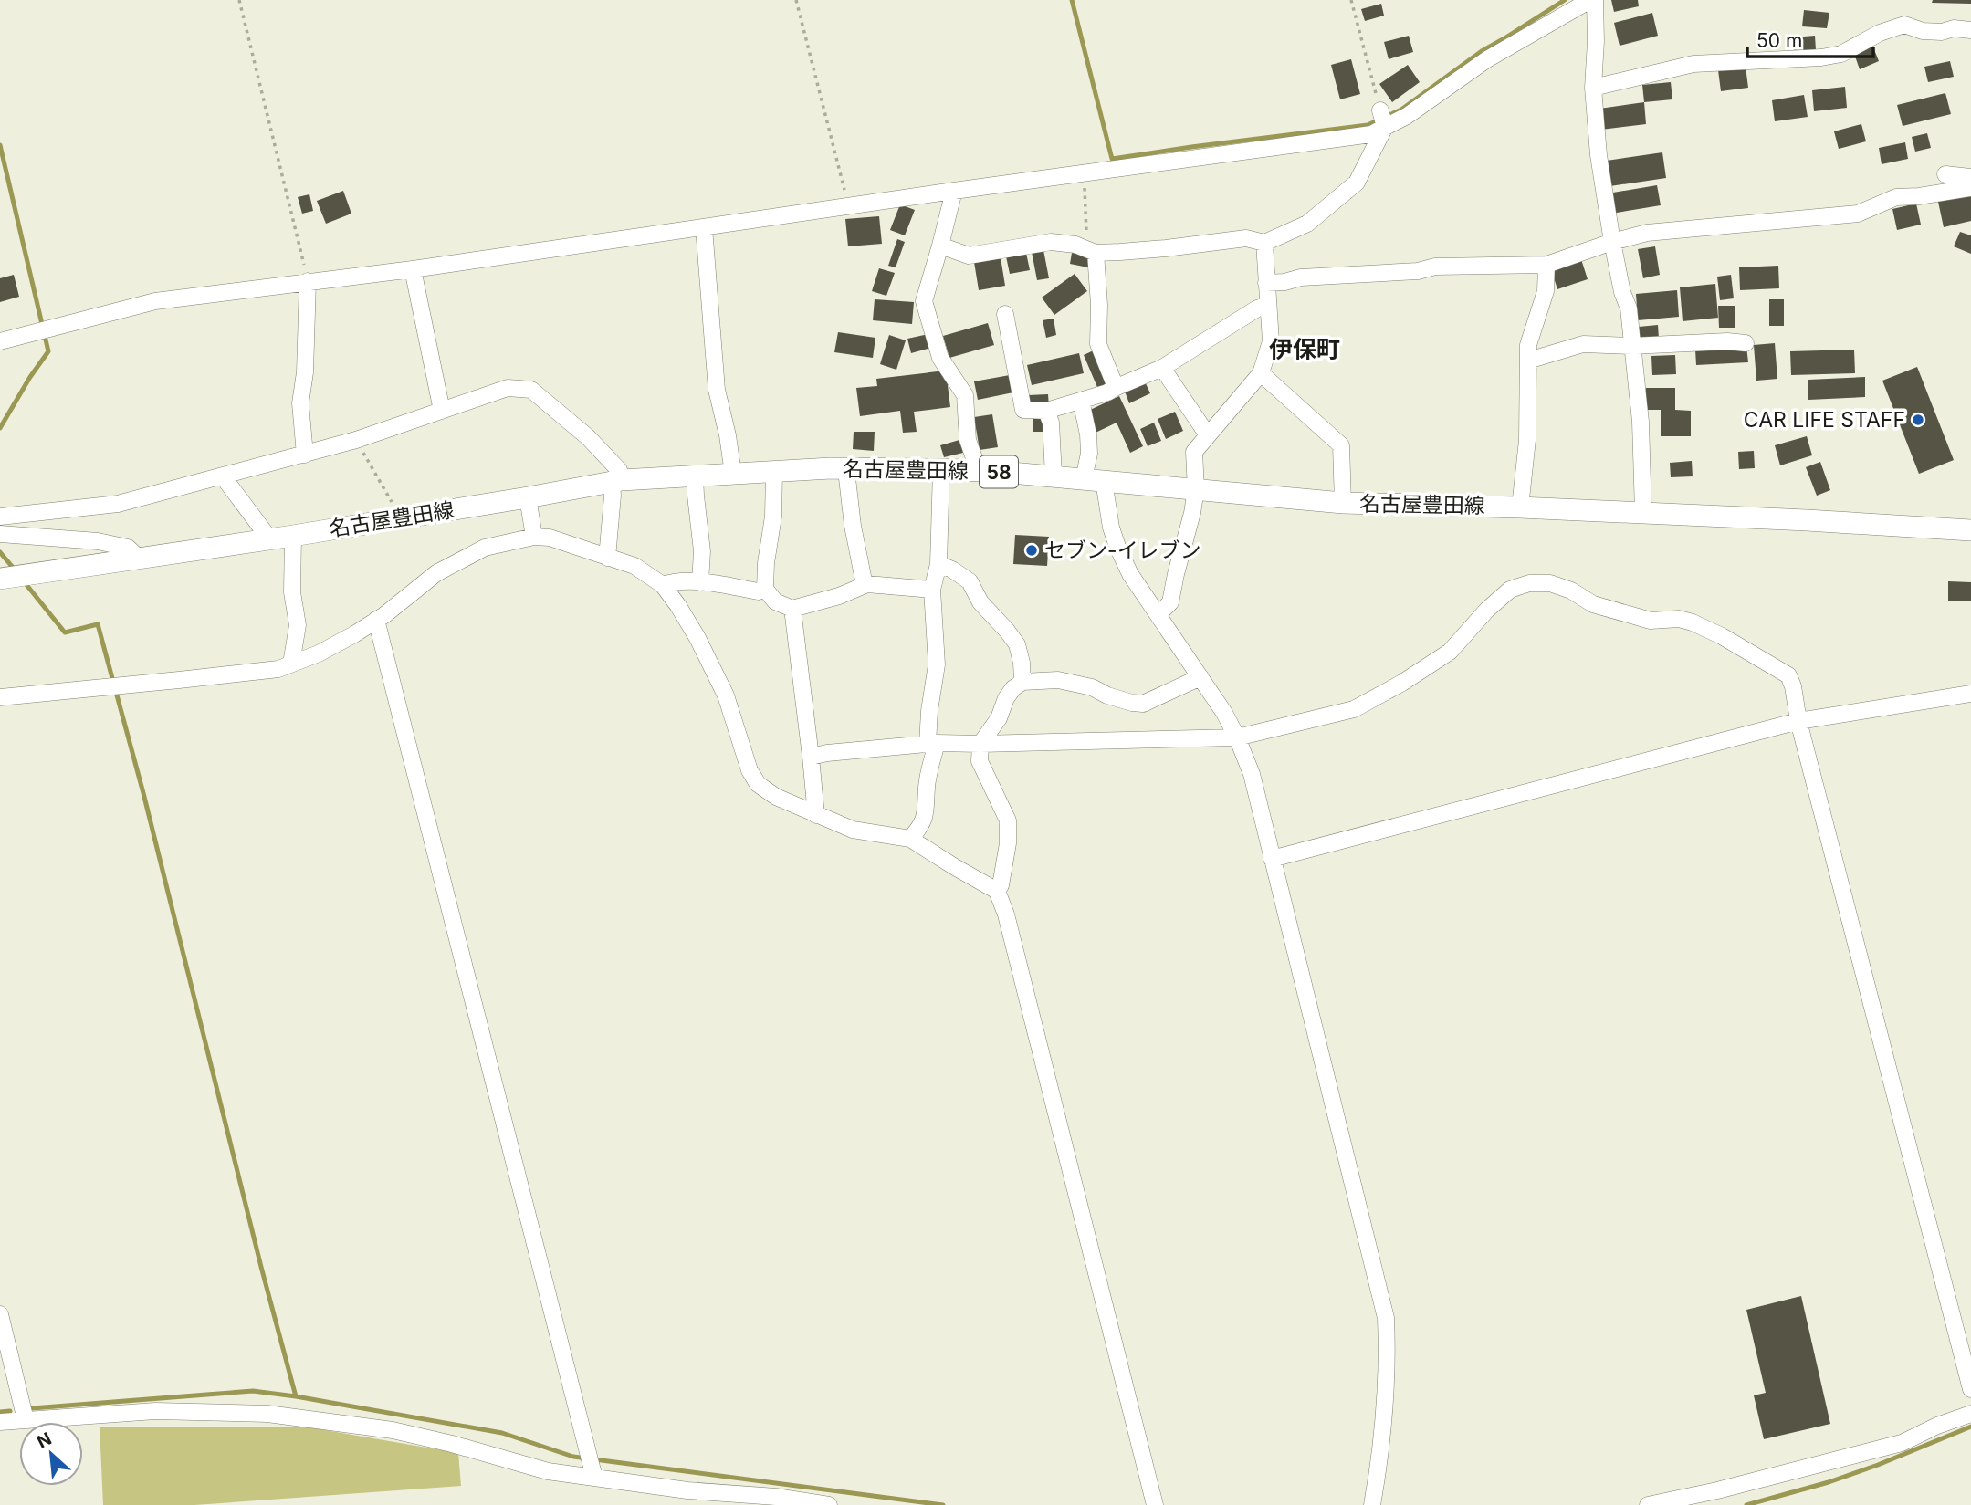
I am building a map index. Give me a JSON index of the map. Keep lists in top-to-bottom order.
{
  "streets": {
    "main road": ["名古屋豊田線", "58"]
  },
  "districts": ["伊保町"],
  "places": ["CAR LIFE STAFF", "セブン-イレブン"],
  "scale_bar": "50 m",
  "north": "top left"
}
